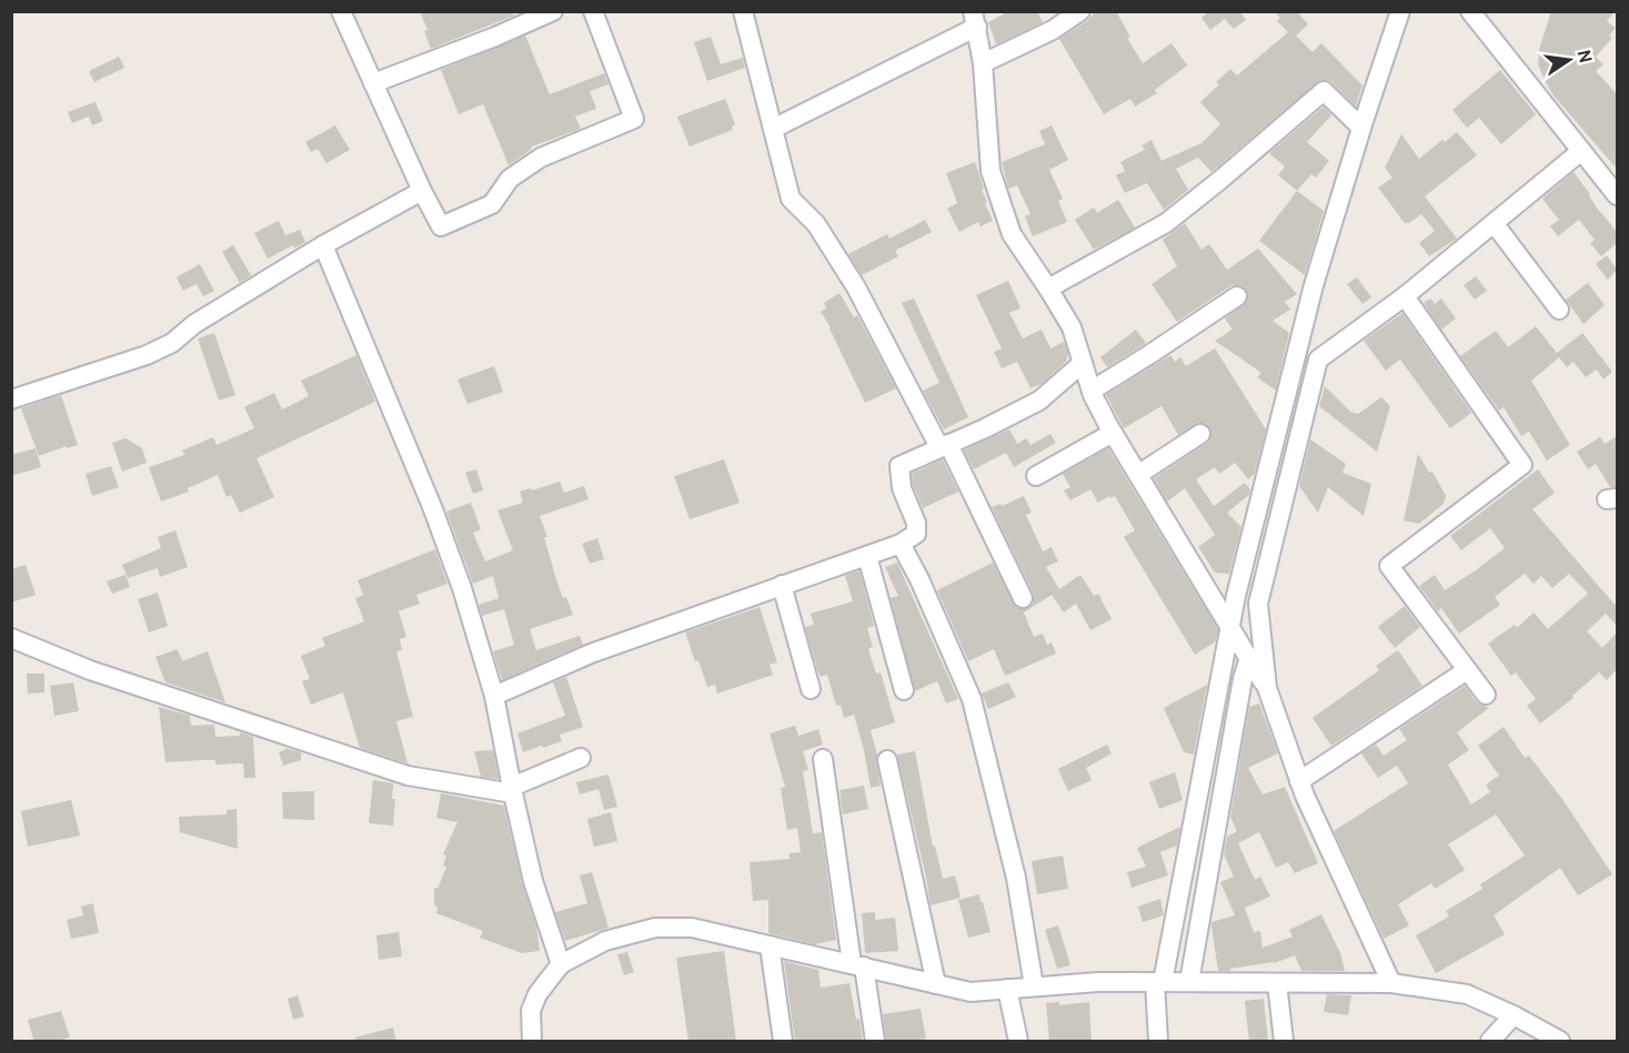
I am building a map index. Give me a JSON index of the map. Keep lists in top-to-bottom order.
{
  "north": "right"
}
